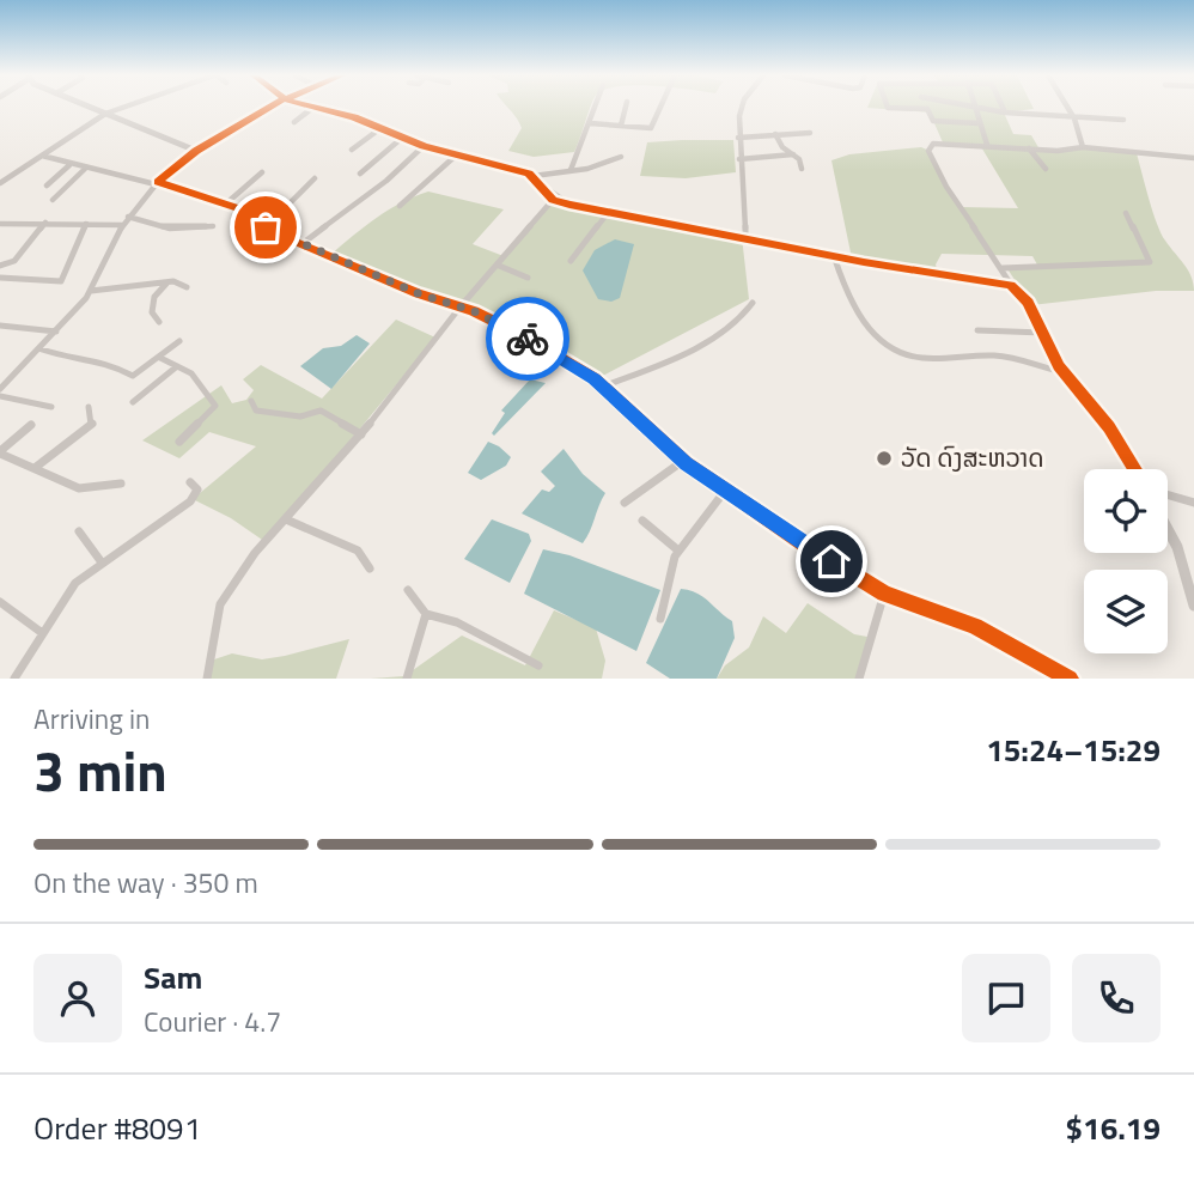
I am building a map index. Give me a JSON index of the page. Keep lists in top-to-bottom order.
{
  "places": ["ວັດ ດົງສະຫວາດ"],
  "page": {
    "heading": ["3 min", "Arriving in", "15:24–15:29"],
    "panel": [
      "Sam",
      "Courier · 4.7",
      "Order #8091",
      "$16.19"
    ],
    "bar": "On the way · 350 m"
  }
}
